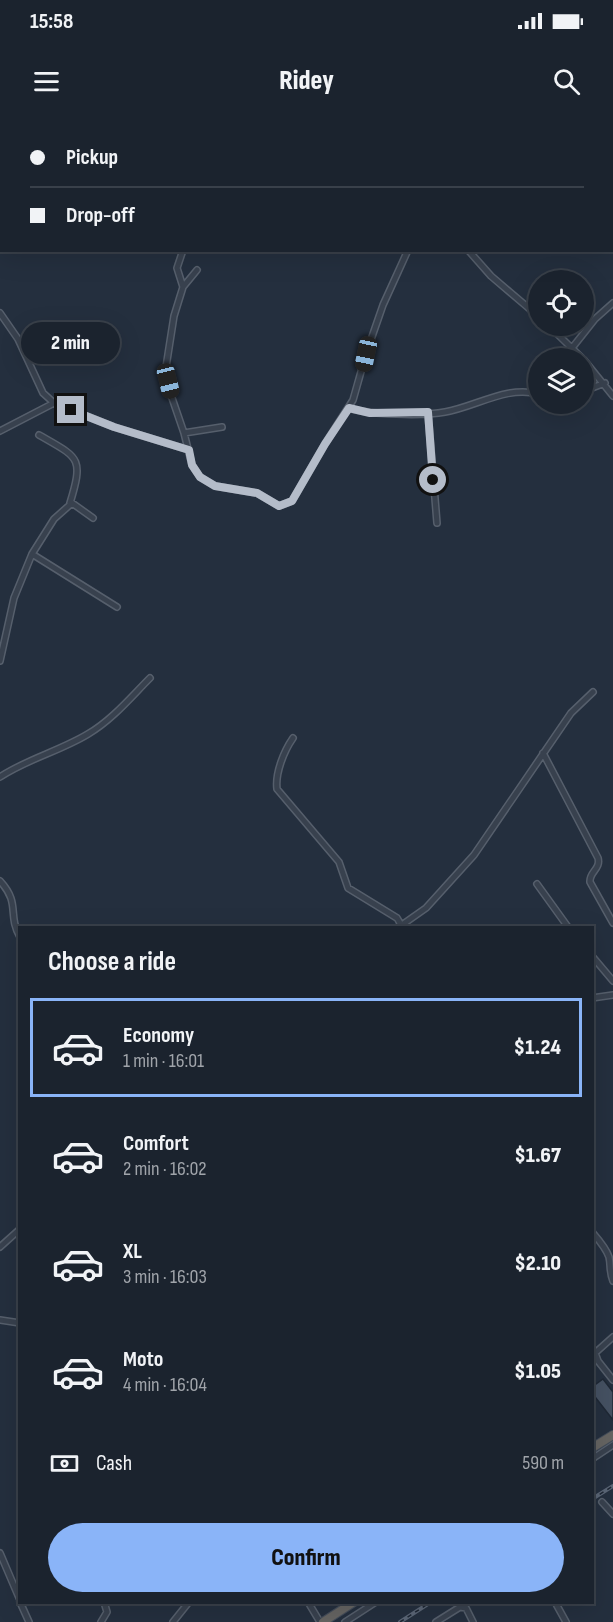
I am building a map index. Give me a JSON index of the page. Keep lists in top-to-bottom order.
{
  "page": {
    "status": "15:58",
    "header": "Ridey",
    "banner": ["Pickup", "Drop-off"],
    "bubble": "2 min",
    "heading": "Choose a ride",
    "list": [
      {
        "name": "Economy",
        "note": "1 min · 16:01",
        "value": "$1.24"
      },
      {
        "name": "Comfort",
        "note": "2 min · 16:02",
        "value": "$1.67"
      },
      {
        "name": "XL",
        "note": "3 min · 16:03",
        "value": "$2.10"
      },
      {
        "name": "Moto",
        "note": "4 min · 16:04",
        "value": "$1.05"
      }
    ],
    "pay": ["Cash", "590 m"],
    "buttons": "Confirm"
  }
}
